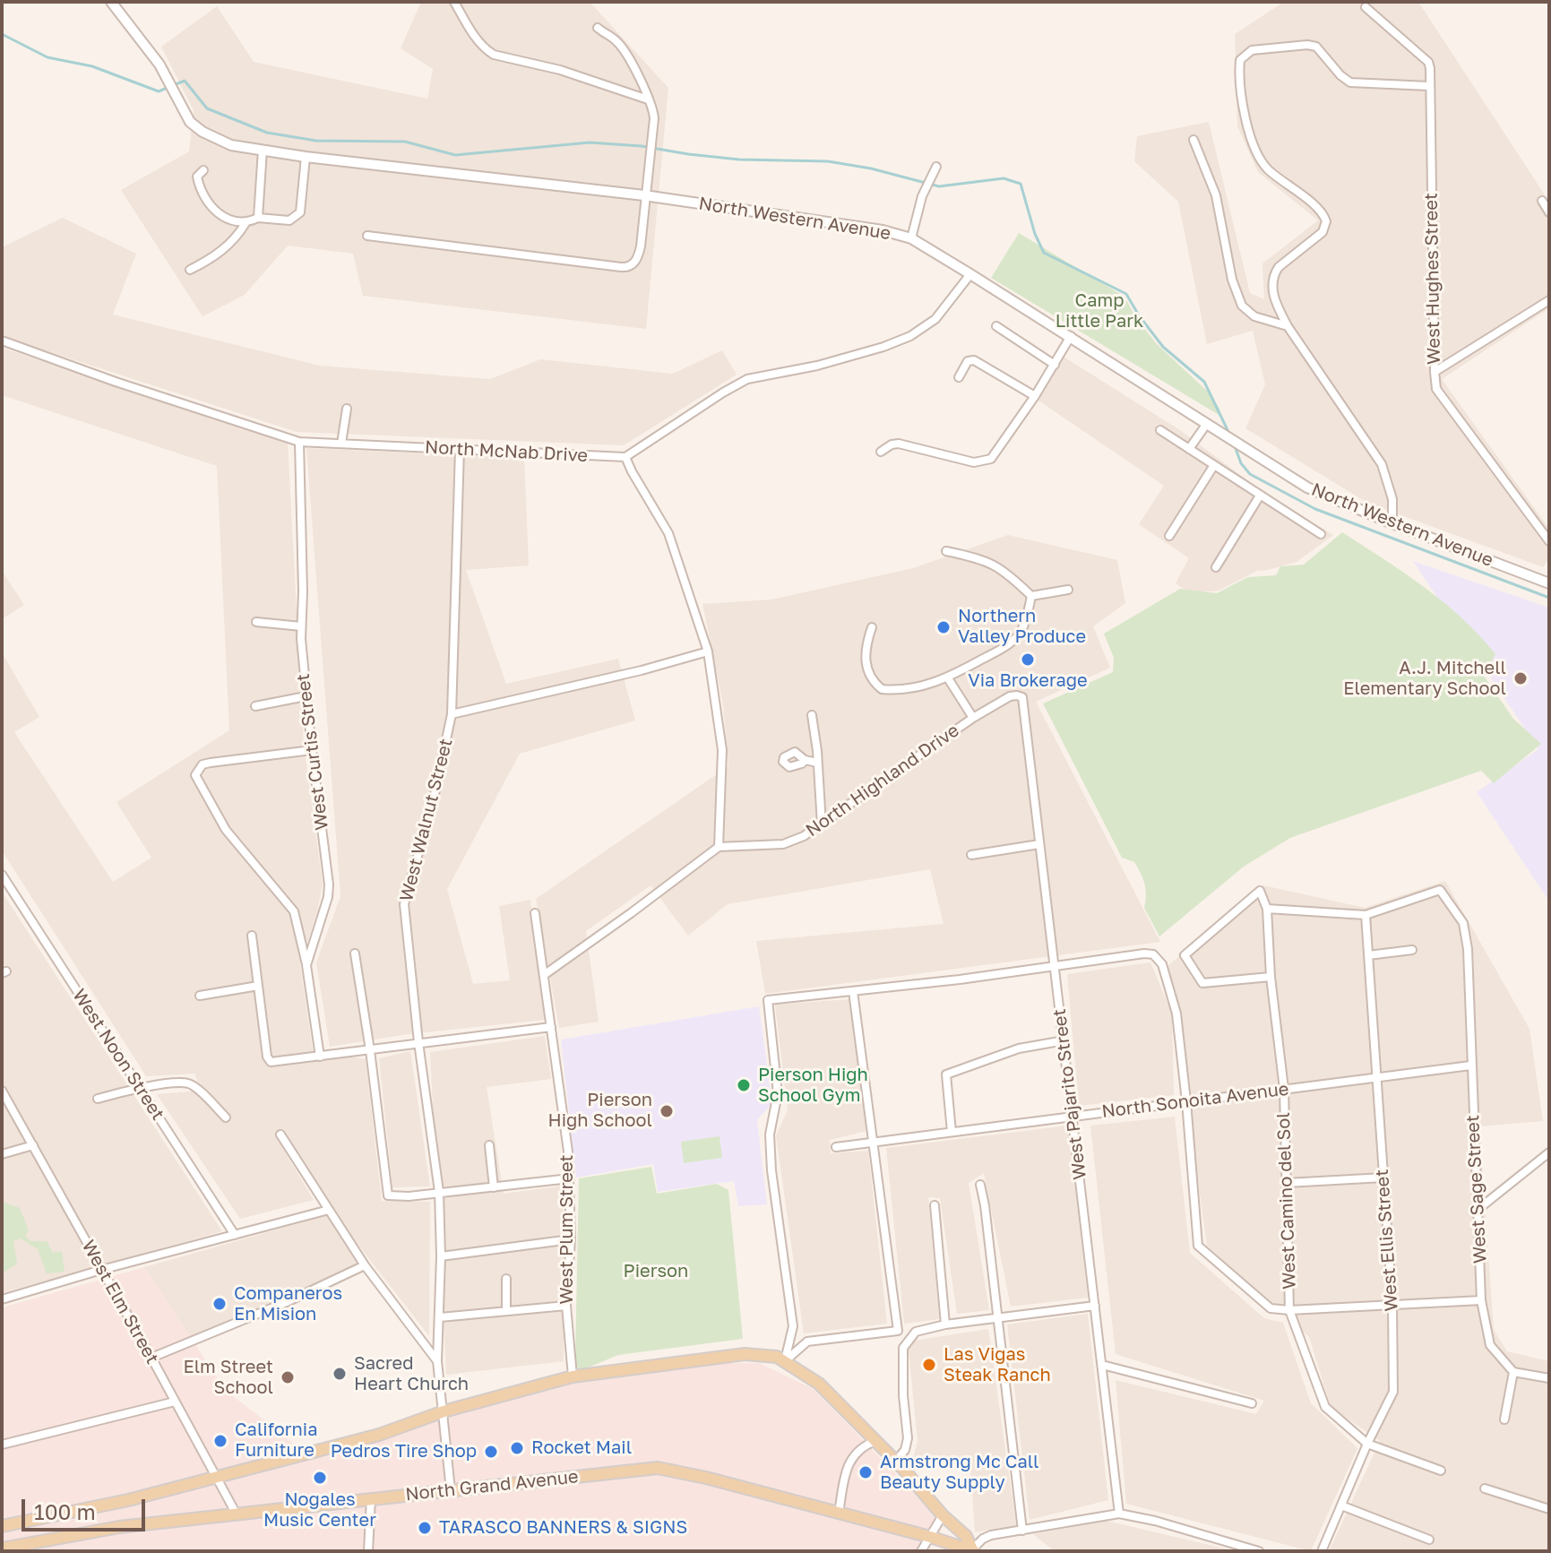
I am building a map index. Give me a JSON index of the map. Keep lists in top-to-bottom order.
{
  "streets": {
    "main road": ["North Grand Avenue"],
    "street": [
      "North Western Avenue",
      "West Hughes Street",
      "North McNab Drive",
      "West Curtis Street",
      "North Highland Drive",
      "West Walnut Street",
      "West Noon Street",
      "West Pajarito Street",
      "North Sonoita Avenue",
      "West Sage Street",
      "West Camino del Sol",
      "West Plum Street",
      "West Ellis Street",
      "West Elm Street"
    ]
  },
  "crossings": [
    ["North McNab Drive", "West Curtis Street"],
    ["North McNab Drive", "West Walnut Street"],
    ["North Highland Drive", "West Pajarito Street"],
    ["West Walnut Street", "North Grand Avenue"],
    ["West Pajarito Street", "North Sonoita Avenue"],
    ["North Sonoita Avenue", "West Sage Street"],
    ["North Sonoita Avenue", "West Camino del Sol"],
    ["North Sonoita Avenue", "West Ellis Street"],
    ["West Sage Street", "West Ellis Street"],
    ["West Camino del Sol", "West Ellis Street"],
    ["West Elm Street", "North Grand Avenue"]
  ],
  "parks": ["Camp Little Park", "Pierson"],
  "places": [
    "Northern Valley Produce",
    "Via Brokerage",
    "A.J. Mitchell Elementary School",
    "Pierson High School Gym",
    "Pierson High School",
    "Companeros En Mision",
    "Las Vigas Steak Ranch",
    "Sacred Heart Church",
    "Elm Street School",
    "California Furniture",
    "Rocket Mail",
    "Pedros Tire Shop",
    "Armstrong Mc Call Beauty Supply",
    "Nogales Music Center",
    "TARASCO BANNERS & SIGNS"
  ],
  "scale_bar": "100 m"
}
